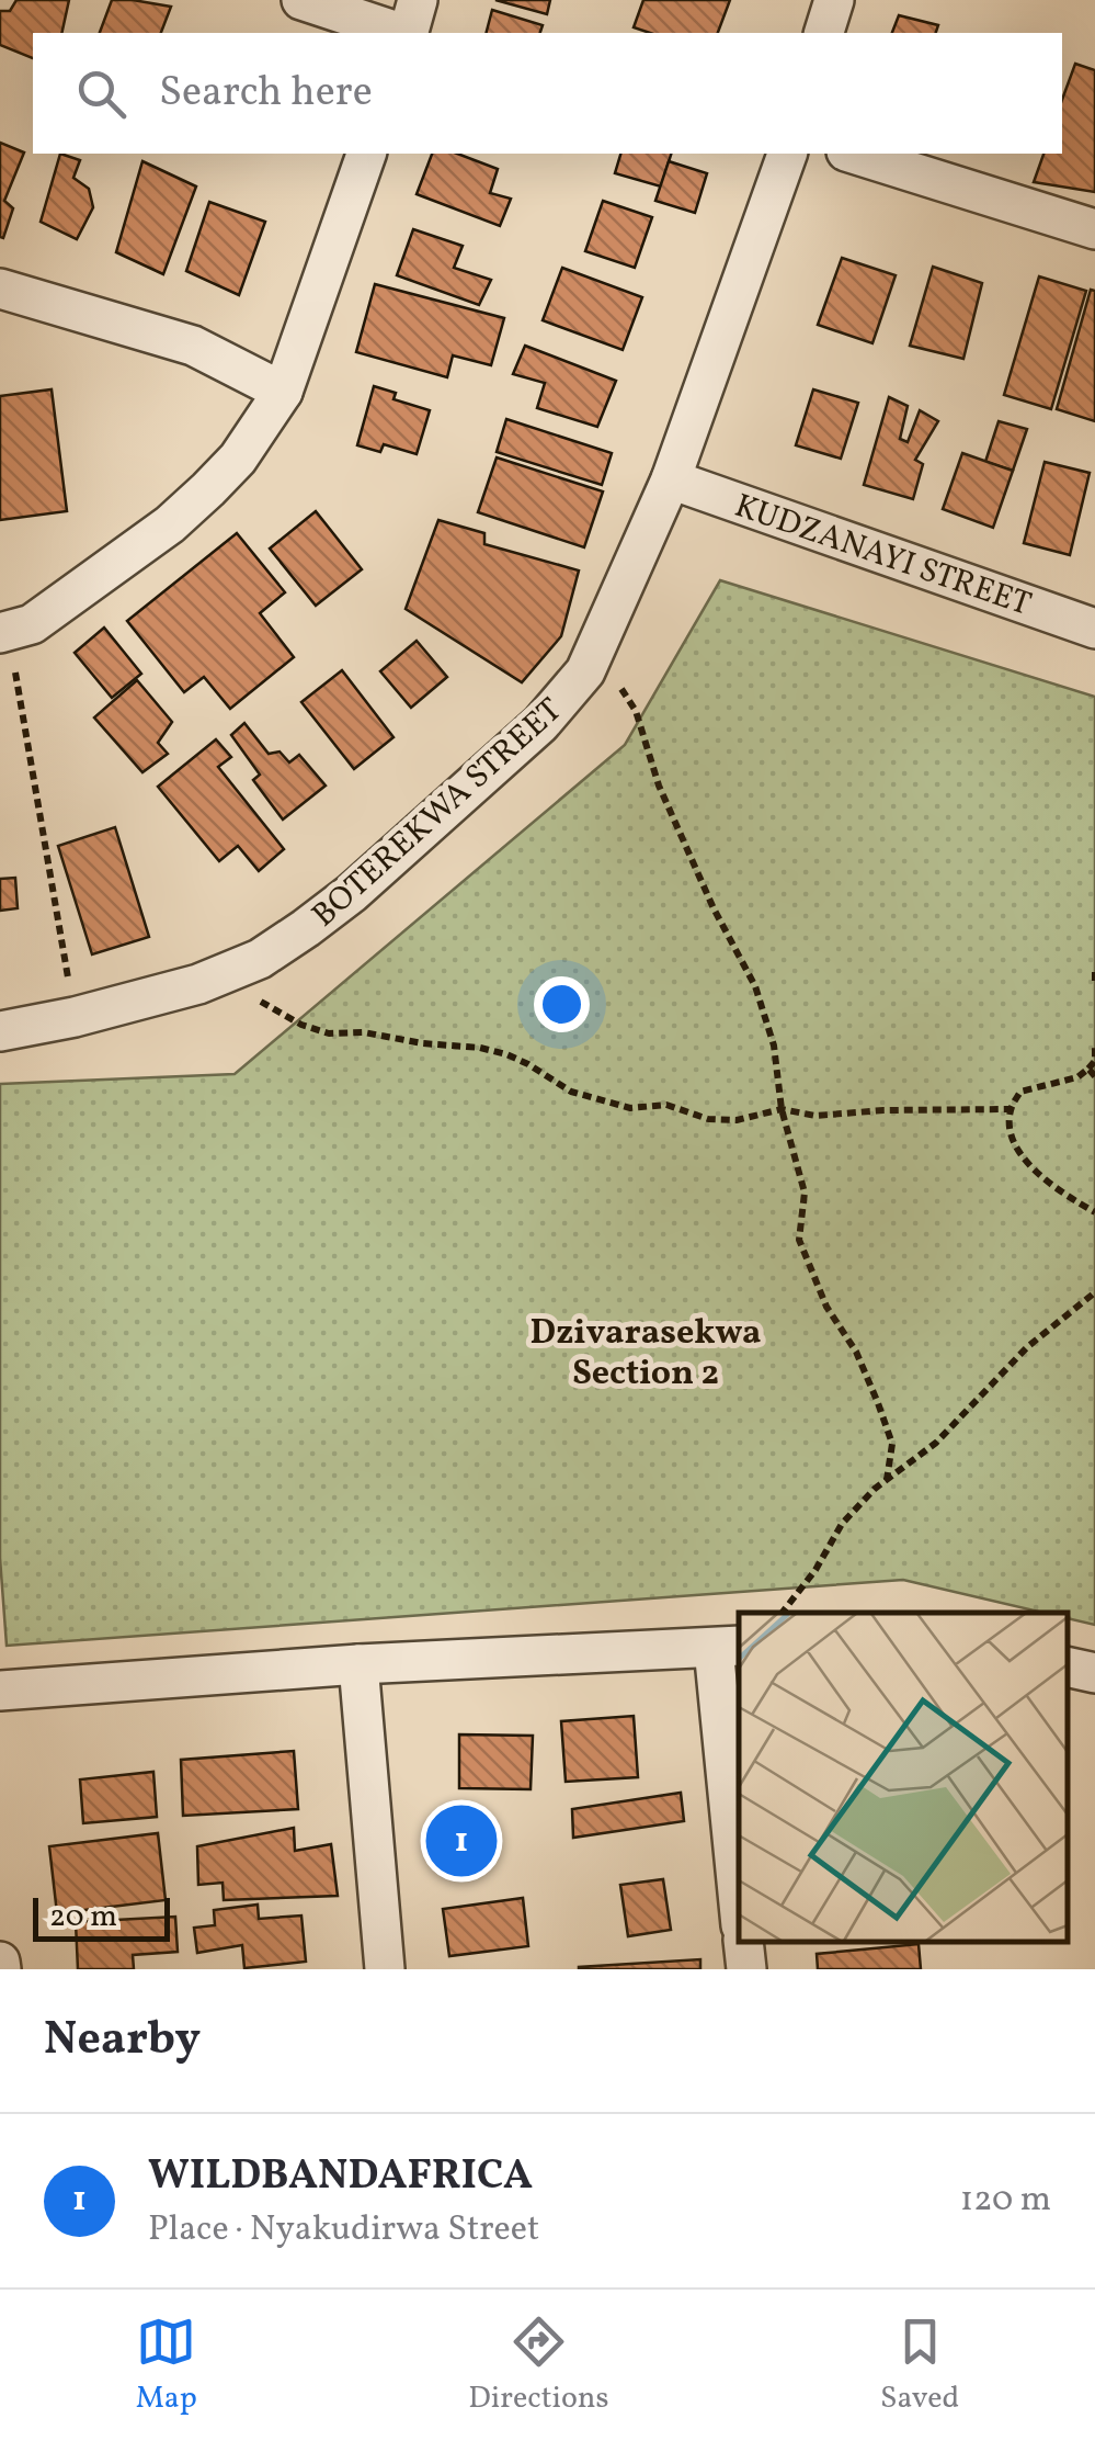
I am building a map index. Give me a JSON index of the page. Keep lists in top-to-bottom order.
{
  "streets": {
    "street": ["KUDZANAYI STREET", "BOTEREKWA STREET"]
  },
  "crossings": [
    ["KUDZANAYI STREET", "BOTEREKWA STREET"]
  ],
  "districts": ["Dzivarasekwa Section 2"],
  "scale_bar": "20 m",
  "page": {
    "search": "Search here",
    "pins": "1",
    "scale": "20 m",
    "heading": "Nearby",
    "list": [
      {
        "mark": "1",
        "name": "WILDBANDAFRICA",
        "note": "Place · Nyakudirwa Street",
        "value": "120 m"
      }
    ],
    "nav": ["Map", "Directions", "Saved"]
  }
}
